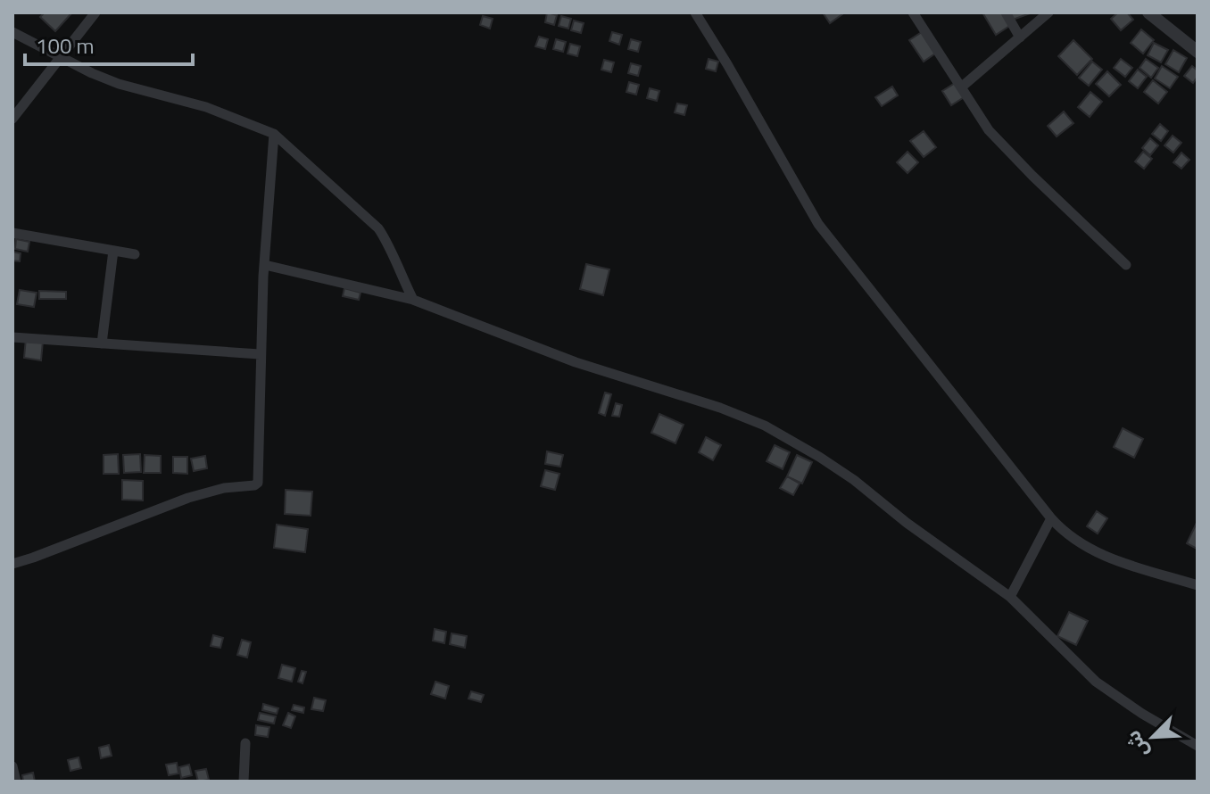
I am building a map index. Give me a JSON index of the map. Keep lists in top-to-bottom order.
{
  "scale_bar": "100 m",
  "north": "bottom left"
}
